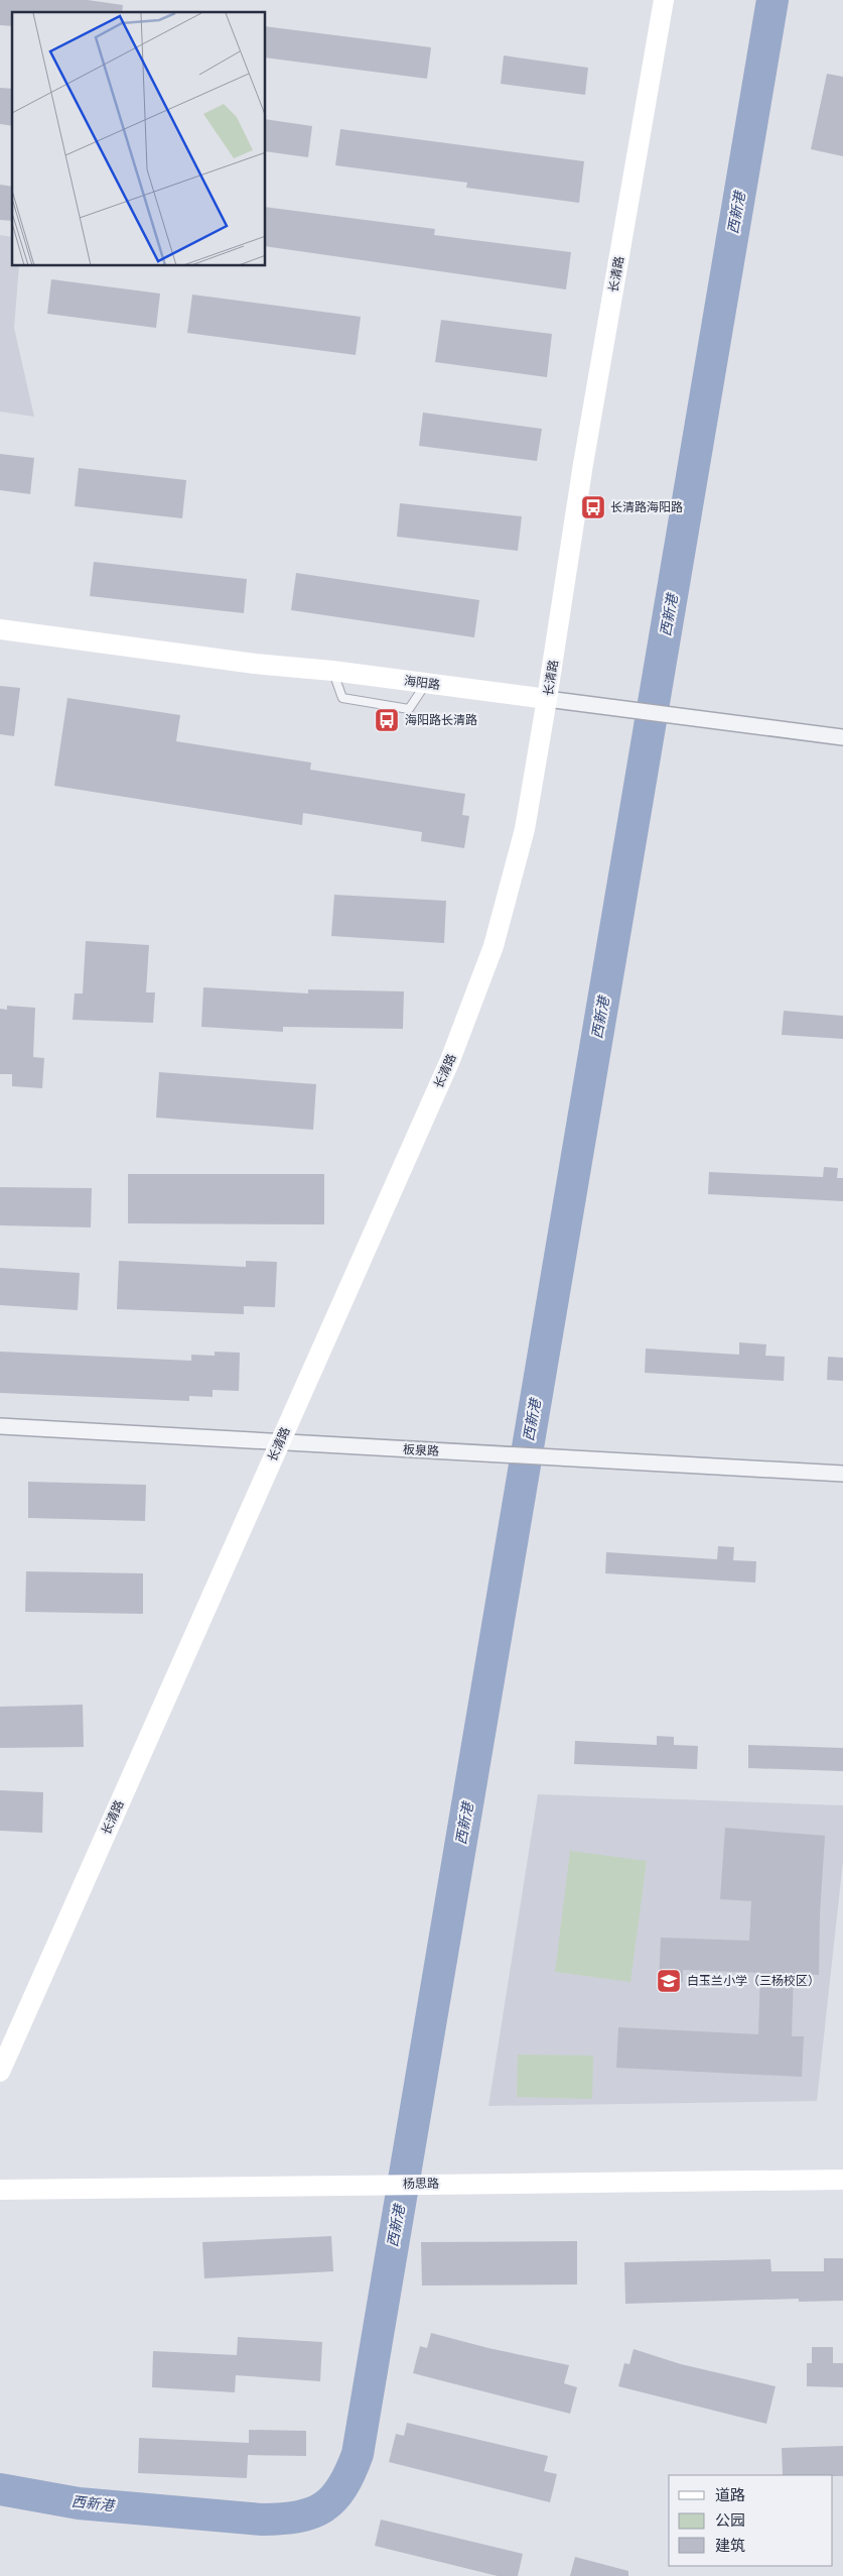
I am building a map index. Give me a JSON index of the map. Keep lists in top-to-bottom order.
{
  "streets": {
    "main road": ["长清路", "海阳路", "杨思路"],
    "street": ["板泉路"]
  },
  "crossings": [
    ["长清路", "海阳路"],
    ["长清路", "板泉路"]
  ],
  "water": ["西新港"],
  "places": {
    "bus stop": ["长清路海阳路", "海阳路长清路"],
    "school or university": ["白玉兰小学（三杨校区）"]
  },
  "legend": ["道路", "公园", "建筑"]
}
